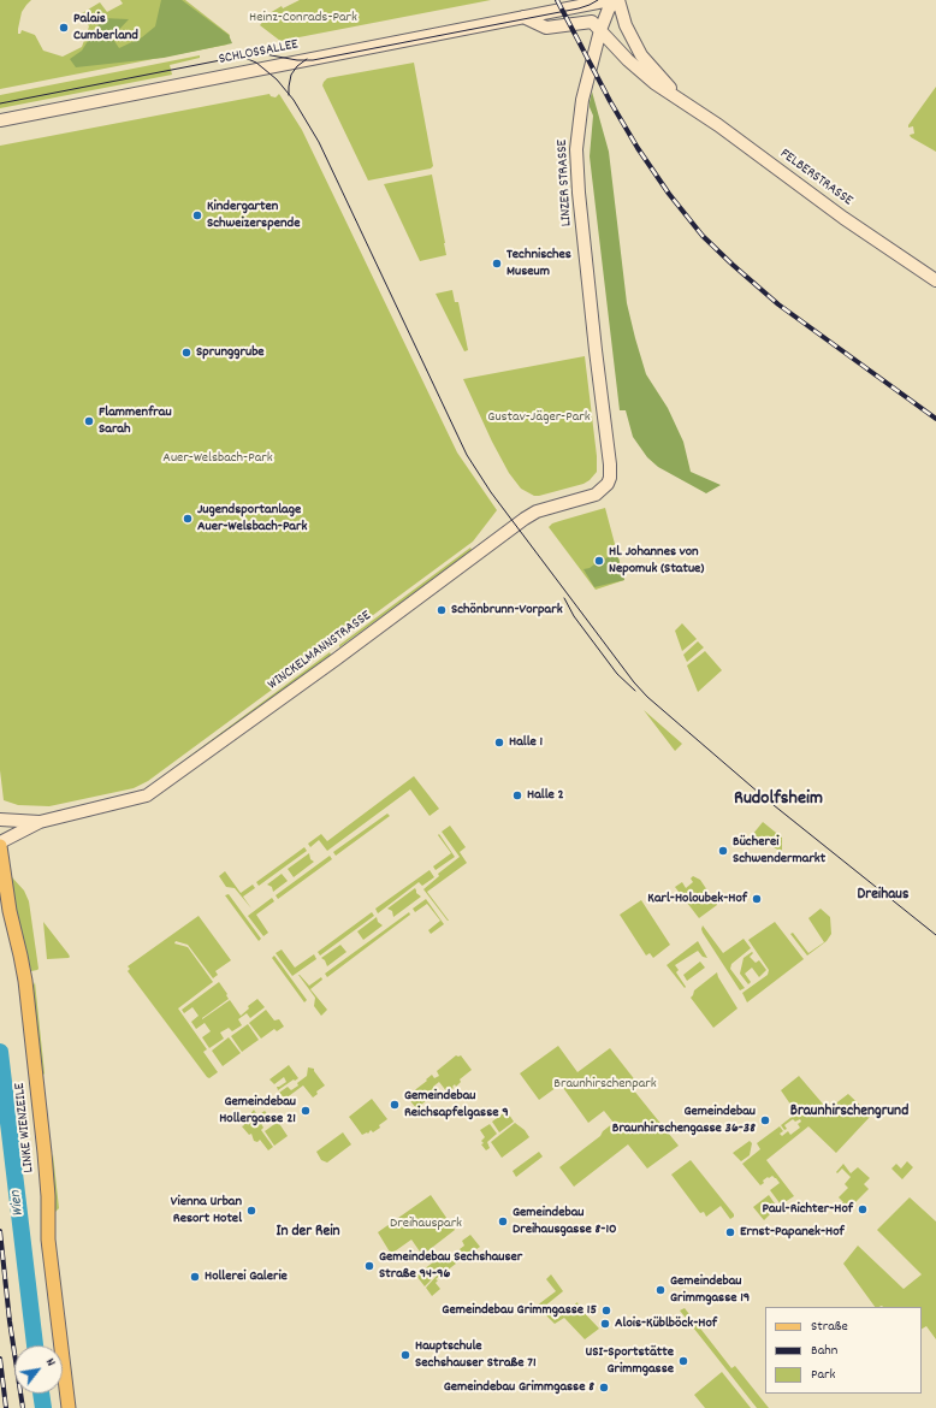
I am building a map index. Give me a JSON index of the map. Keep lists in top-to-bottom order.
{
  "streets": {
    "main road": [
      "SCHLOSSALLEE",
      "FELBERSTRASSE",
      "LINZER STRASSE",
      "WINCKELMANNSTRASSE",
      "LINKE WIENZEILE"
    ]
  },
  "crossings": [
    ["FELBERSTRASSE", "LINZER STRASSE"],
    ["LINZER STRASSE", "WINCKELMANNSTRASSE"]
  ],
  "districts": [
    "Rudolfsheim",
    "Dreihaus",
    "Braunhirschengrund",
    "In der Rein"
  ],
  "water": ["Wien"],
  "parks": [
    "Heinz-Conrads-Park",
    "Gustav-Jäger-Park",
    "Auer-Welsbach-Park",
    "Braunhirschenpark",
    "Dreihauspark"
  ],
  "places": [
    "Palais Cumberland",
    "Kindergarten Schweizerspende",
    "Technisches Museum",
    "Sprunggrube",
    "Flammenfrau Sarah",
    "Jugendsportanlage Auer-Welsbach-Park",
    "Hl. Johannes von Nepomuk (Statue)",
    "Schönbrunn-Vorpark",
    "Halle 1",
    "Halle 2",
    "Bücherei Schwendermarkt",
    "Karl-Holoubek-Hof",
    "Gemeindebau Reichsapfelgasse 9",
    "Gemeindebau Hollergasse 21",
    "Gemeindebau Braunhirschengasse 36-38",
    "Paul-Richter-Hof",
    "Vienna Urban Resort Hotel",
    "Gemeindebau Dreihausgasse 8-10",
    "Ernst-Papanek-Hof",
    "Gemeindebau Sechshauser Straße 94-96",
    "Hollerei Galerie",
    "Gemeindebau Grimmgasse 19",
    "Gemeindebau Grimmgasse 15",
    "Alois-Küblböck-Hof",
    "Hauptschule Sechshauser Straße 71",
    "USI-Sportstätte Grimmgasse",
    "Gemeindebau Grimmgasse 8"
  ],
  "legend": ["Straße", "Bahn", "Park"],
  "north": "top right"
}
